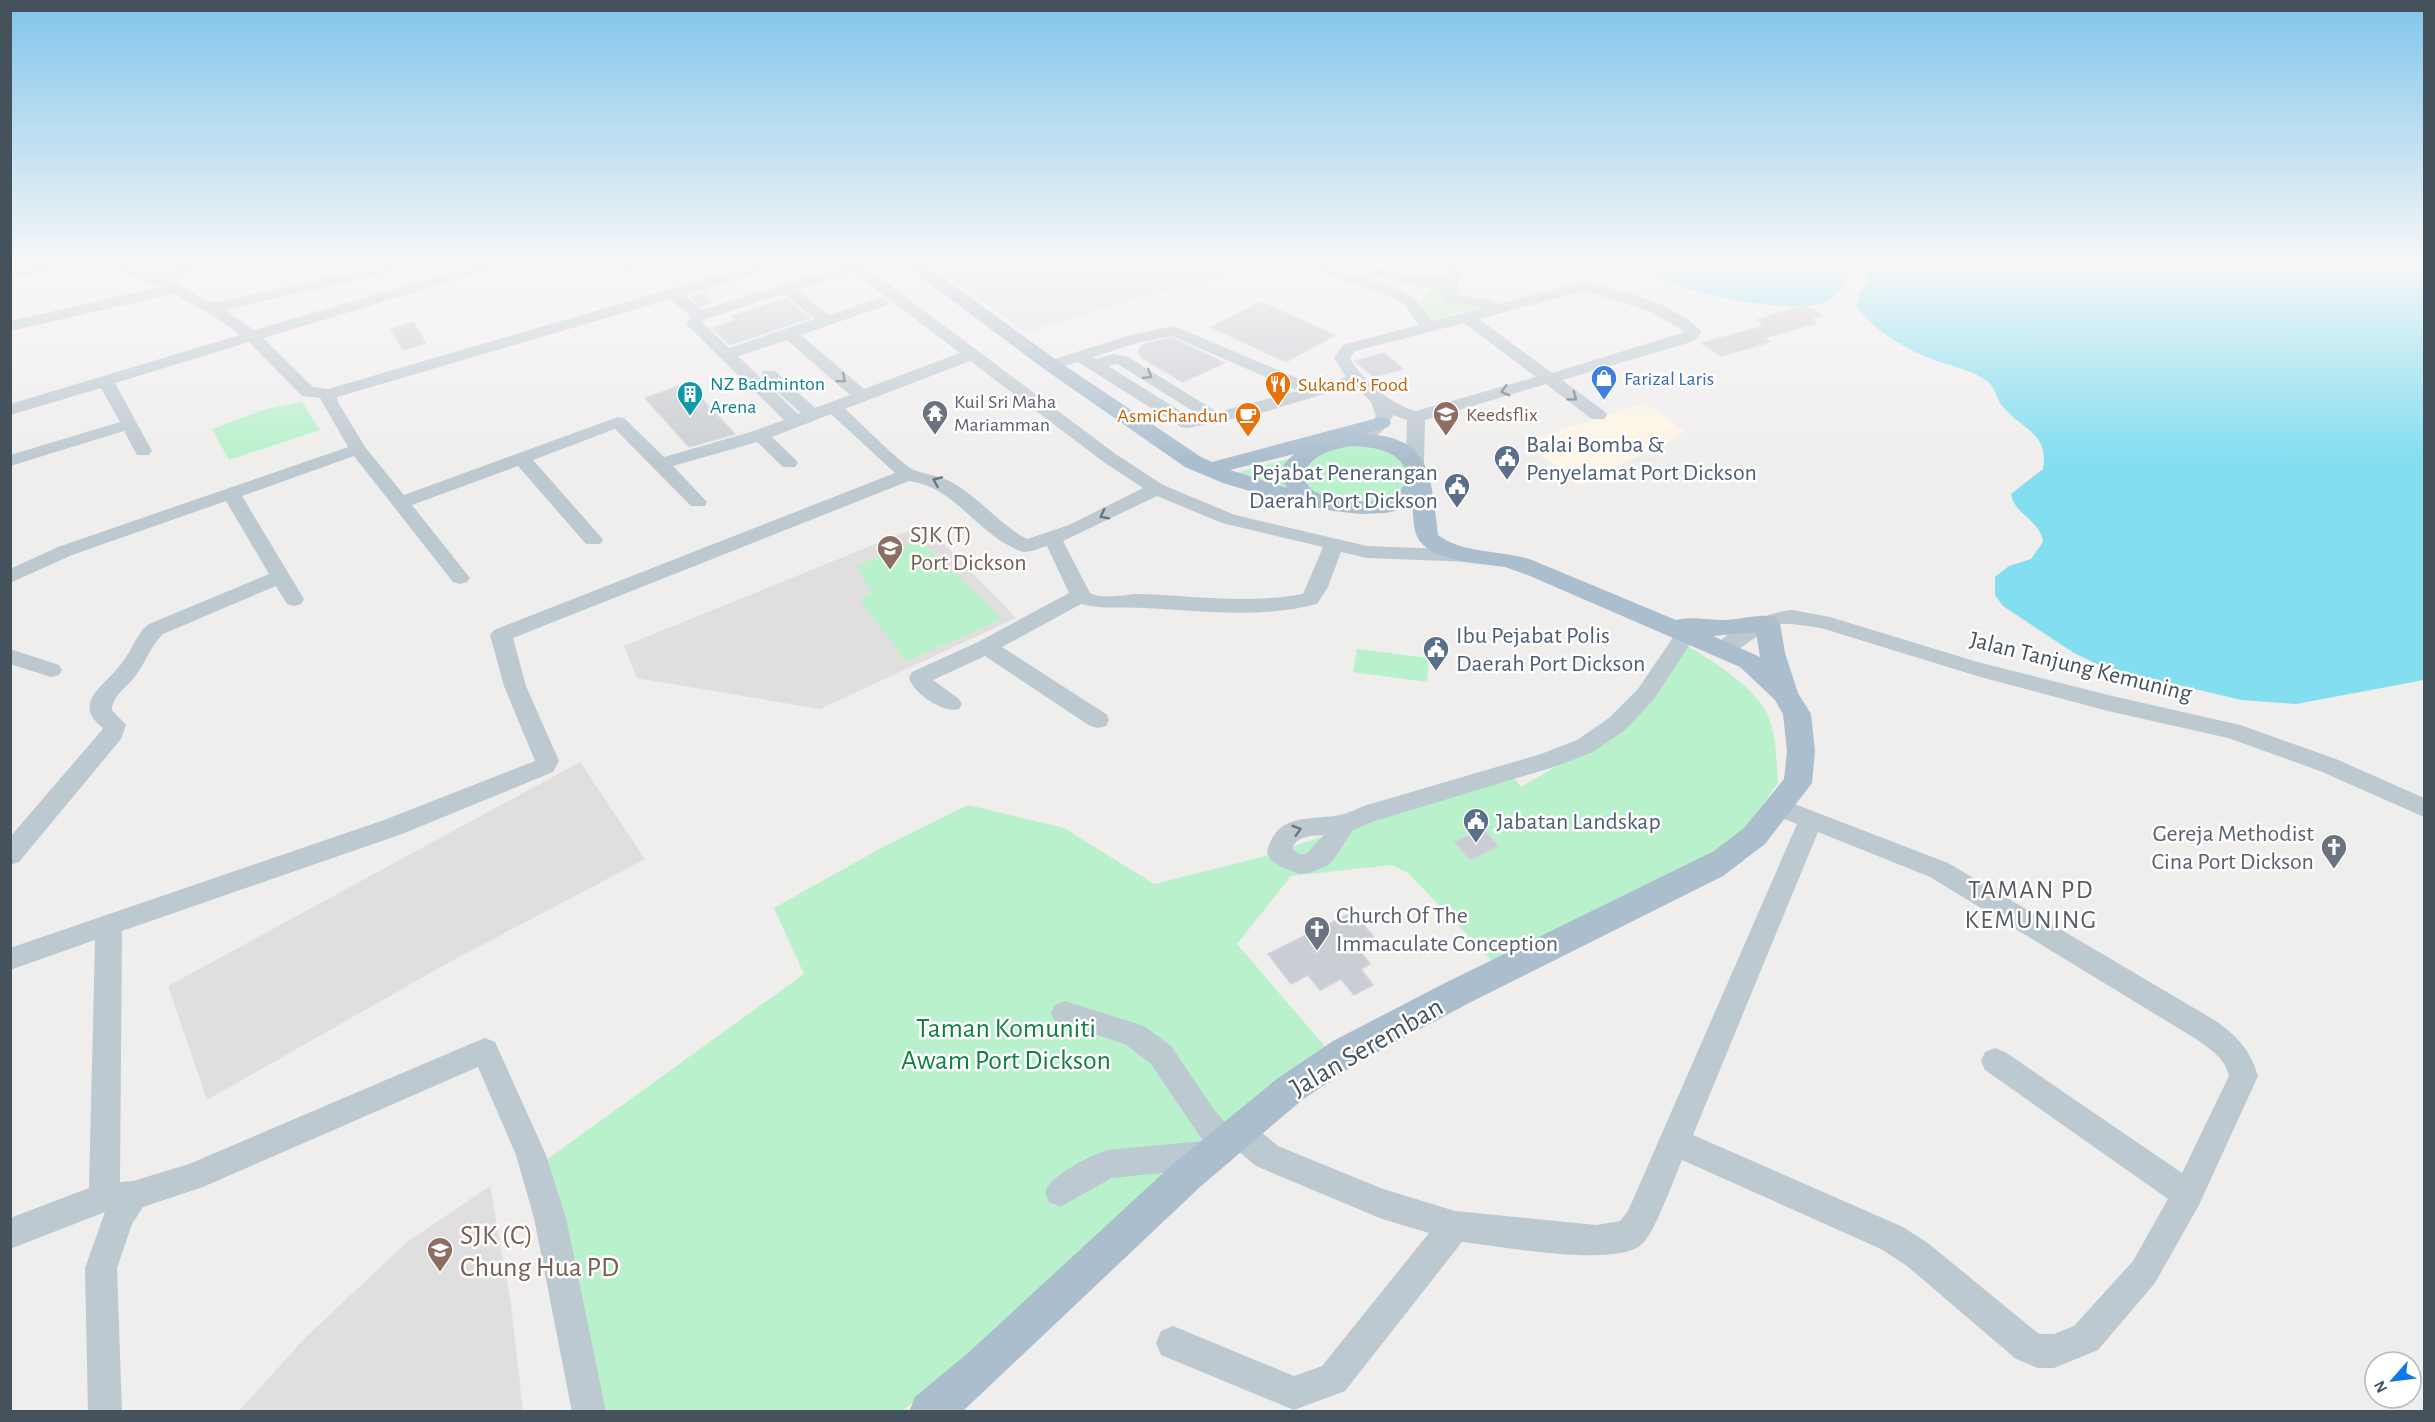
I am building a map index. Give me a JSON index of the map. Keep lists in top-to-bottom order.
{
  "streets": {
    "main road": ["Jalan Seremban"],
    "street": ["Jalan Tanjung Kemuning"]
  },
  "crossings": [
    ["Jalan Tanjung Kemuning", "Jalan Seremban"]
  ],
  "districts": ["TAMAN PD KEMUNING"],
  "parks": ["Taman Komuniti Awam Port Dickson"],
  "places": {
    "shop": ["Farizal Laris"],
    "restaurant": ["Sukand's Food"],
    "building": ["NZ Badminton Arena"],
    "temple": ["Kuil Sri Maha Mariamman"],
    "school or university": ["Keedsflix", "SJK (T) Port Dickson", "SJK (C) Chung Hua PD"],
    "cafe": ["AsmiChandun"],
    "public building": [
      "Balai Bomba & Penyelamat Port Dickson",
      "Pejabat Penerangan Daerah Port Dickson",
      "Ibu Pejabat Polis Daerah Port Dickson",
      "Jabatan Landskap"
    ],
    "church": ["Gereja Methodist Cina Port Dickson", "Church Of The Immaculate Conception"]
  },
  "north": "bottom left"
}
